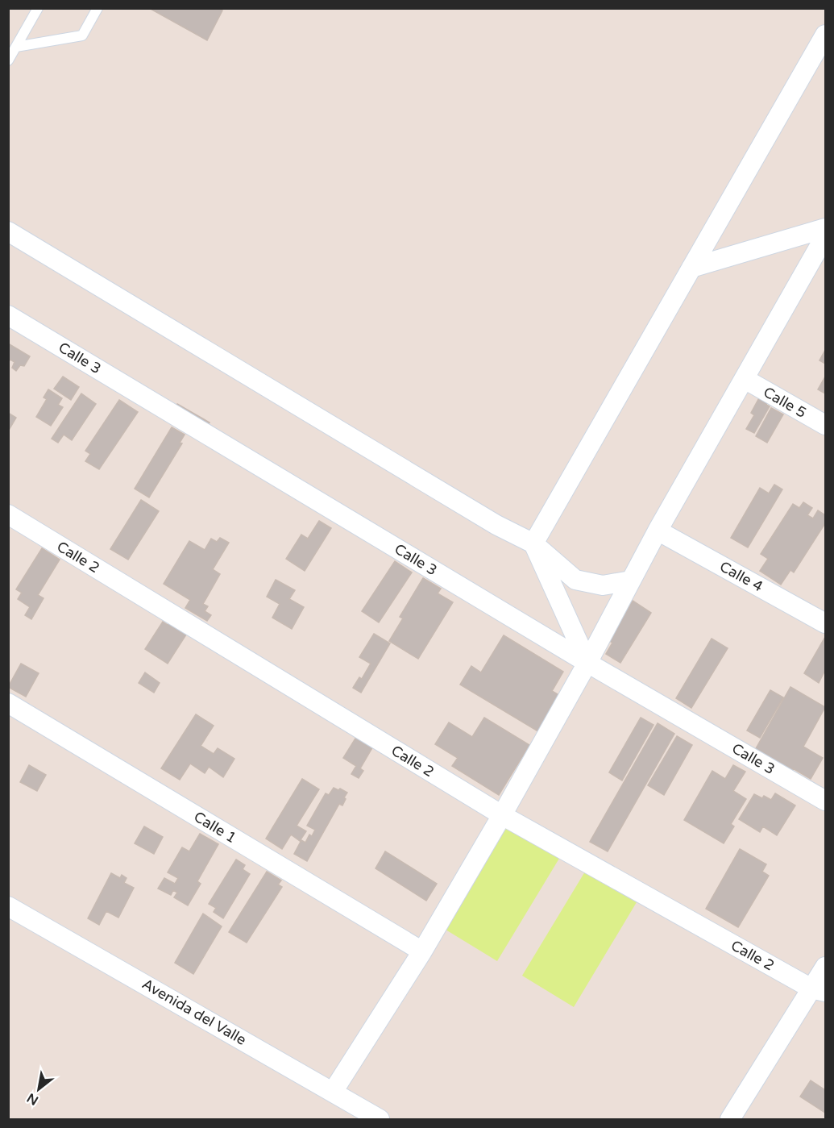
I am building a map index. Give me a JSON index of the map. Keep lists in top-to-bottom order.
{
  "streets": {
    "street": [
      "Calle 3",
      "Calle 5",
      "Calle 2",
      "Calle 4",
      "Calle 1",
      "Avenida del Valle"
    ]
  },
  "north": "bottom left"
}
